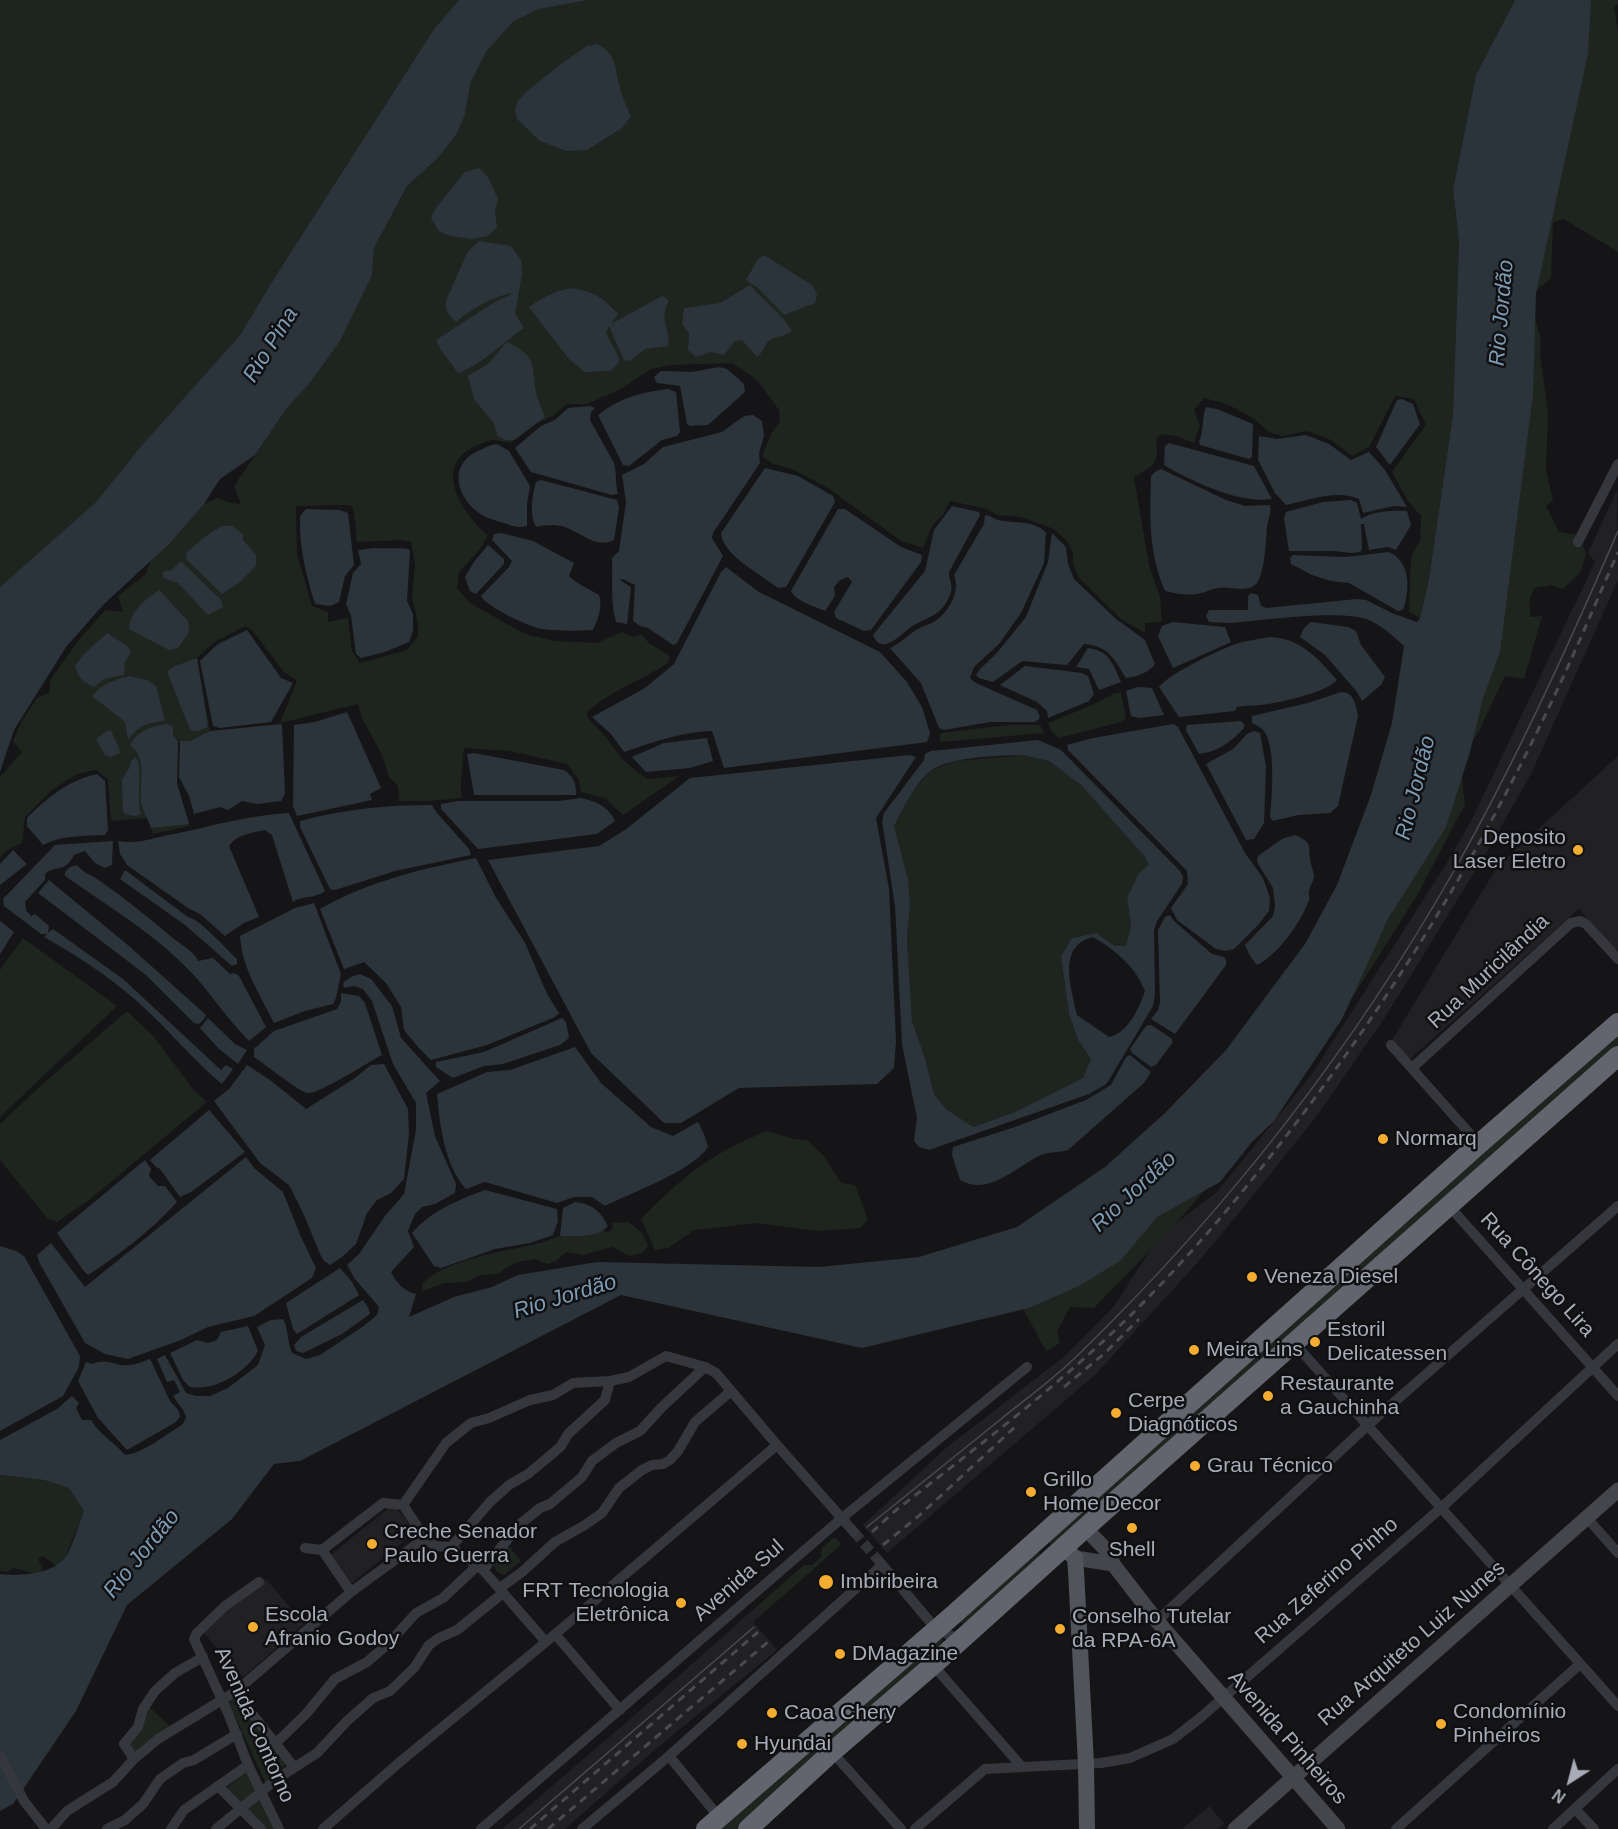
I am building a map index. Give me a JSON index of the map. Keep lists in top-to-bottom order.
{
  "streets": {
    "main road": ["Rua Arquiteto Luiz Nunes", "Avenida Pinheiros"],
    "street": [
      "Rua Muricilândia",
      "Rua Cônego Lira",
      "Avenida Sul",
      "Rua Zeferino Pinho",
      "Avenida Contorno"
    ]
  },
  "crossings": [
    ["Rua Cônego Lira", "Rua Zeferino Pinho"],
    ["Rua Zeferino Pinho", "Avenida Pinheiros"],
    ["Rua Arquiteto Luiz Nunes", "Avenida Pinheiros"]
  ],
  "water": ["Rio Jordão", "Rio Pina"],
  "places": [
    "Deposito Laser Eletro",
    "Normarq",
    "Veneza Diesel",
    "Estoril Delicatessen",
    "Meira Lins",
    "Restaurante a Gauchinha",
    "Cerpe Diagnóticos",
    "Grau Técnico",
    "Grillo Home Decor",
    "Shell",
    "Creche Senador Paulo Guerra",
    "Imbiribeira",
    "FRT Tecnologia Eletrônica",
    "Escola Afranio Godoy",
    "Conselho Tutelar da RPA-6A",
    "DMagazine",
    "Caoa Chery",
    "Condomínio Pinheiros",
    "Hyundai"
  ],
  "north": "bottom left"
}
